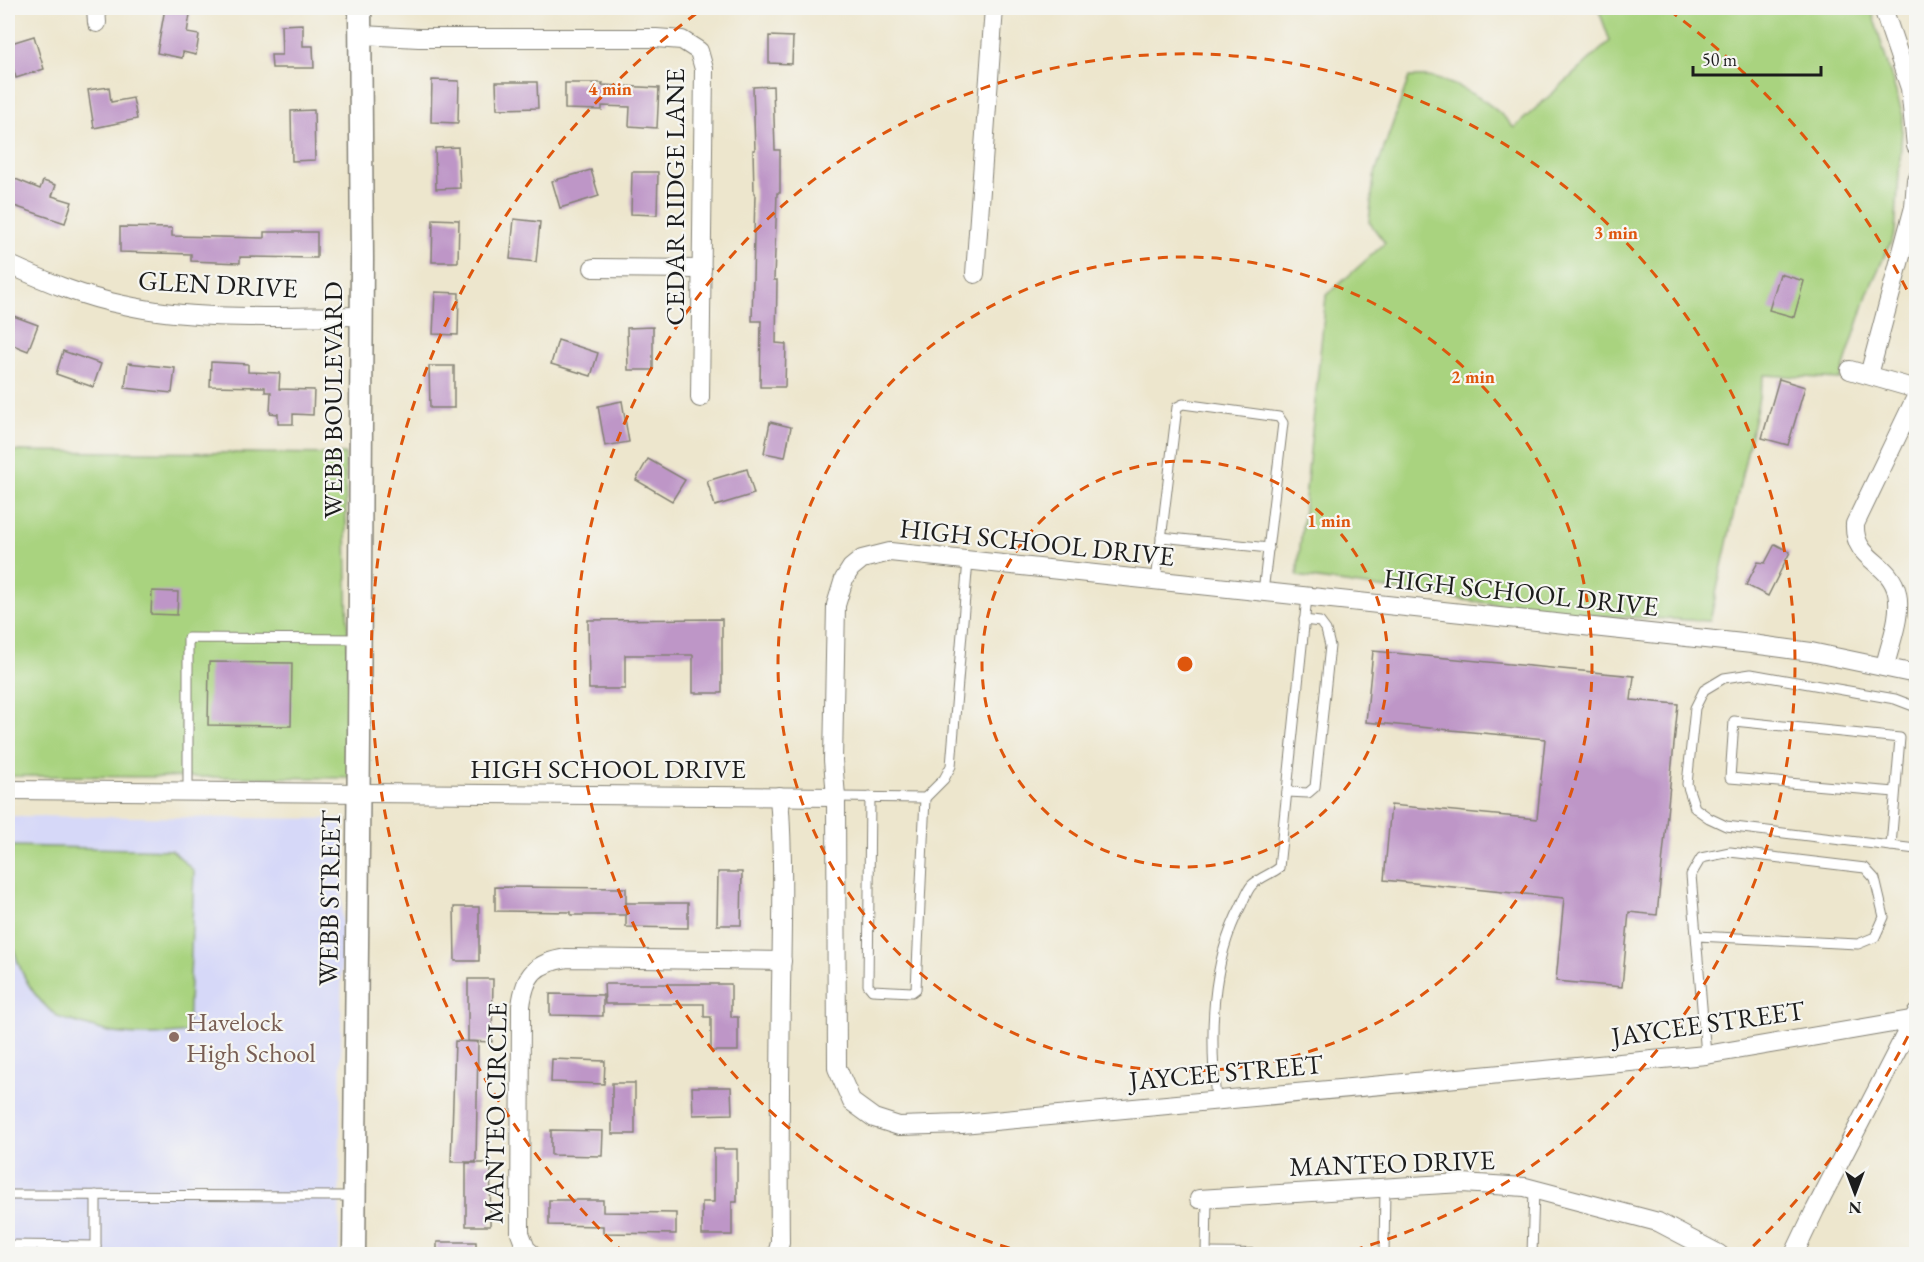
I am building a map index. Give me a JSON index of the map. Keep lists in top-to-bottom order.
{
  "streets": {
    "street": [
      "CEDAR RIDGE LANE",
      "GLEN DRIVE",
      "WEBB BOULEVARD",
      "HIGH SCHOOL DRIVE",
      "WEBB STREET",
      "JAYCEE STREET",
      "MANTEO CIRCLE",
      "MANTEO DRIVE"
    ]
  },
  "crossings": [
    ["CEDAR RIDGE LANE", "WEBB BOULEVARD"],
    ["GLEN DRIVE", "WEBB BOULEVARD"],
    ["WEBB BOULEVARD", "HIGH SCHOOL DRIVE"],
    ["WEBB BOULEVARD", "WEBB STREET"],
    ["HIGH SCHOOL DRIVE", "WEBB STREET"],
    ["HIGH SCHOOL DRIVE", "JAYCEE STREET"]
  ],
  "places": ["Havelock High School"],
  "scale_bar": "50 m",
  "north": "bottom",
  "rings": [
    "4 min",
    "3 min",
    "2 min",
    "1 min"
  ]
}
